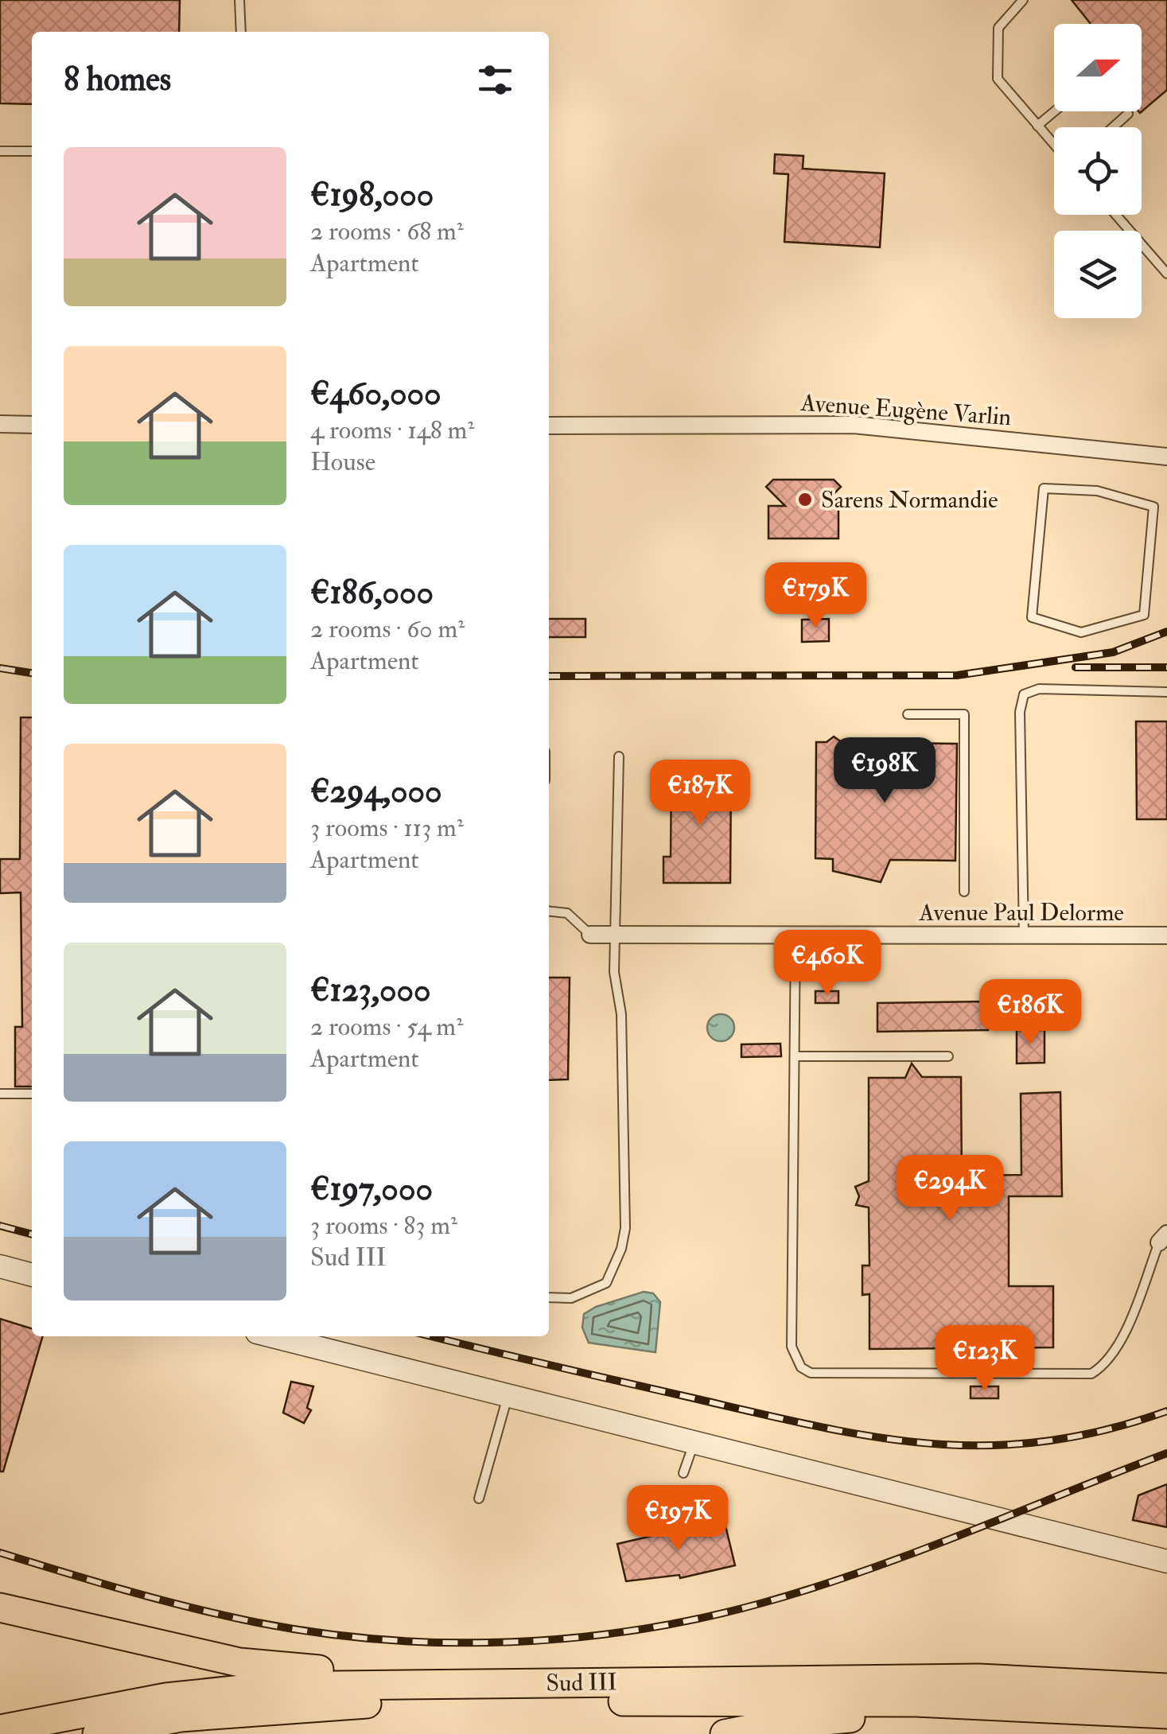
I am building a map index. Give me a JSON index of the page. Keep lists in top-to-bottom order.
{
  "streets": {
    "highway": ["Sud III"],
    "street": ["Avenue Eugène Varlin", "Avenue Paul Delorme"]
  },
  "places": ["Sarens Normandie"],
  "north": "right",
  "page": {
    "heading": "8 homes",
    "list": [
      {
        "name": "€198,000",
        "note": "2 rooms · 68 m² · Apartment"
      },
      {
        "name": "€460,000",
        "note": "4 rooms · 148 m² · House"
      },
      {
        "name": "€186,000",
        "note": "2 rooms · 60 m² · Apartment"
      },
      {
        "name": "€294,000",
        "note": "3 rooms · 113 m² · Apartment"
      },
      {
        "name": "€123,000",
        "note": "2 rooms · 54 m² · Apartment"
      },
      {
        "name": "€197,000",
        "note": "3 rooms · 83 m² · Sud III"
      }
    ],
    "price": [
      "€179K",
      "€198K",
      "€187K",
      "€460K",
      "€186K",
      "€294K",
      "€123K",
      "€197K"
    ]
  }
}
